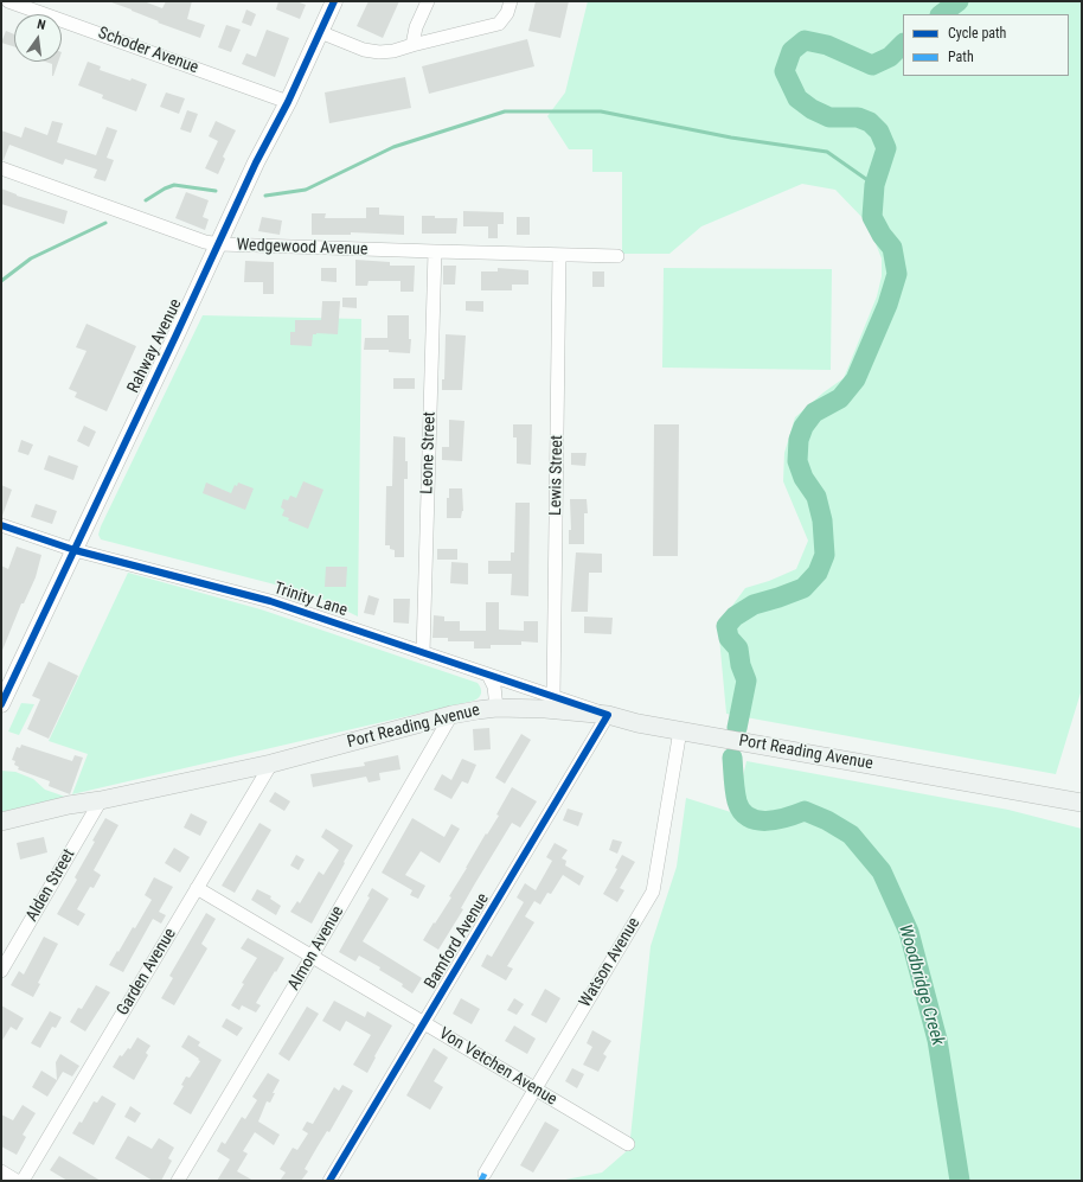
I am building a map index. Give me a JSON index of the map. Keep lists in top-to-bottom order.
{
  "streets": {
    "main road": ["Port Reading Avenue"],
    "street": [
      "Schoder Avenue",
      "Wedgewood Avenue",
      "Rahway Avenue",
      "Leone Street",
      "Lewis Street",
      "Trinity Lane",
      "Alden Street",
      "Bamford Avenue",
      "Almon Avenue",
      "Watson Avenue",
      "Garden Avenue",
      "Von Vetchen Avenue"
    ]
  },
  "crossings": [
    ["Schoder Avenue", "Rahway Avenue"],
    ["Wedgewood Avenue", "Rahway Avenue"],
    ["Wedgewood Avenue", "Leone Street"],
    ["Wedgewood Avenue", "Lewis Street"],
    ["Rahway Avenue", "Trinity Lane"],
    ["Leone Street", "Trinity Lane"],
    ["Lewis Street", "Trinity Lane"],
    ["Trinity Lane", "Port Reading Avenue"],
    ["Trinity Lane", "Bamford Avenue"],
    ["Port Reading Avenue", "Alden Street"],
    ["Port Reading Avenue", "Bamford Avenue"],
    ["Port Reading Avenue", "Almon Avenue"],
    ["Port Reading Avenue", "Watson Avenue"],
    ["Port Reading Avenue", "Garden Avenue"],
    ["Bamford Avenue", "Von Vetchen Avenue"],
    ["Almon Avenue", "Von Vetchen Avenue"],
    ["Watson Avenue", "Von Vetchen Avenue"],
    ["Garden Avenue", "Von Vetchen Avenue"]
  ],
  "water": ["Woodbridge Creek"],
  "legend": ["Cycle path", "Path"],
  "north": "top"
}
